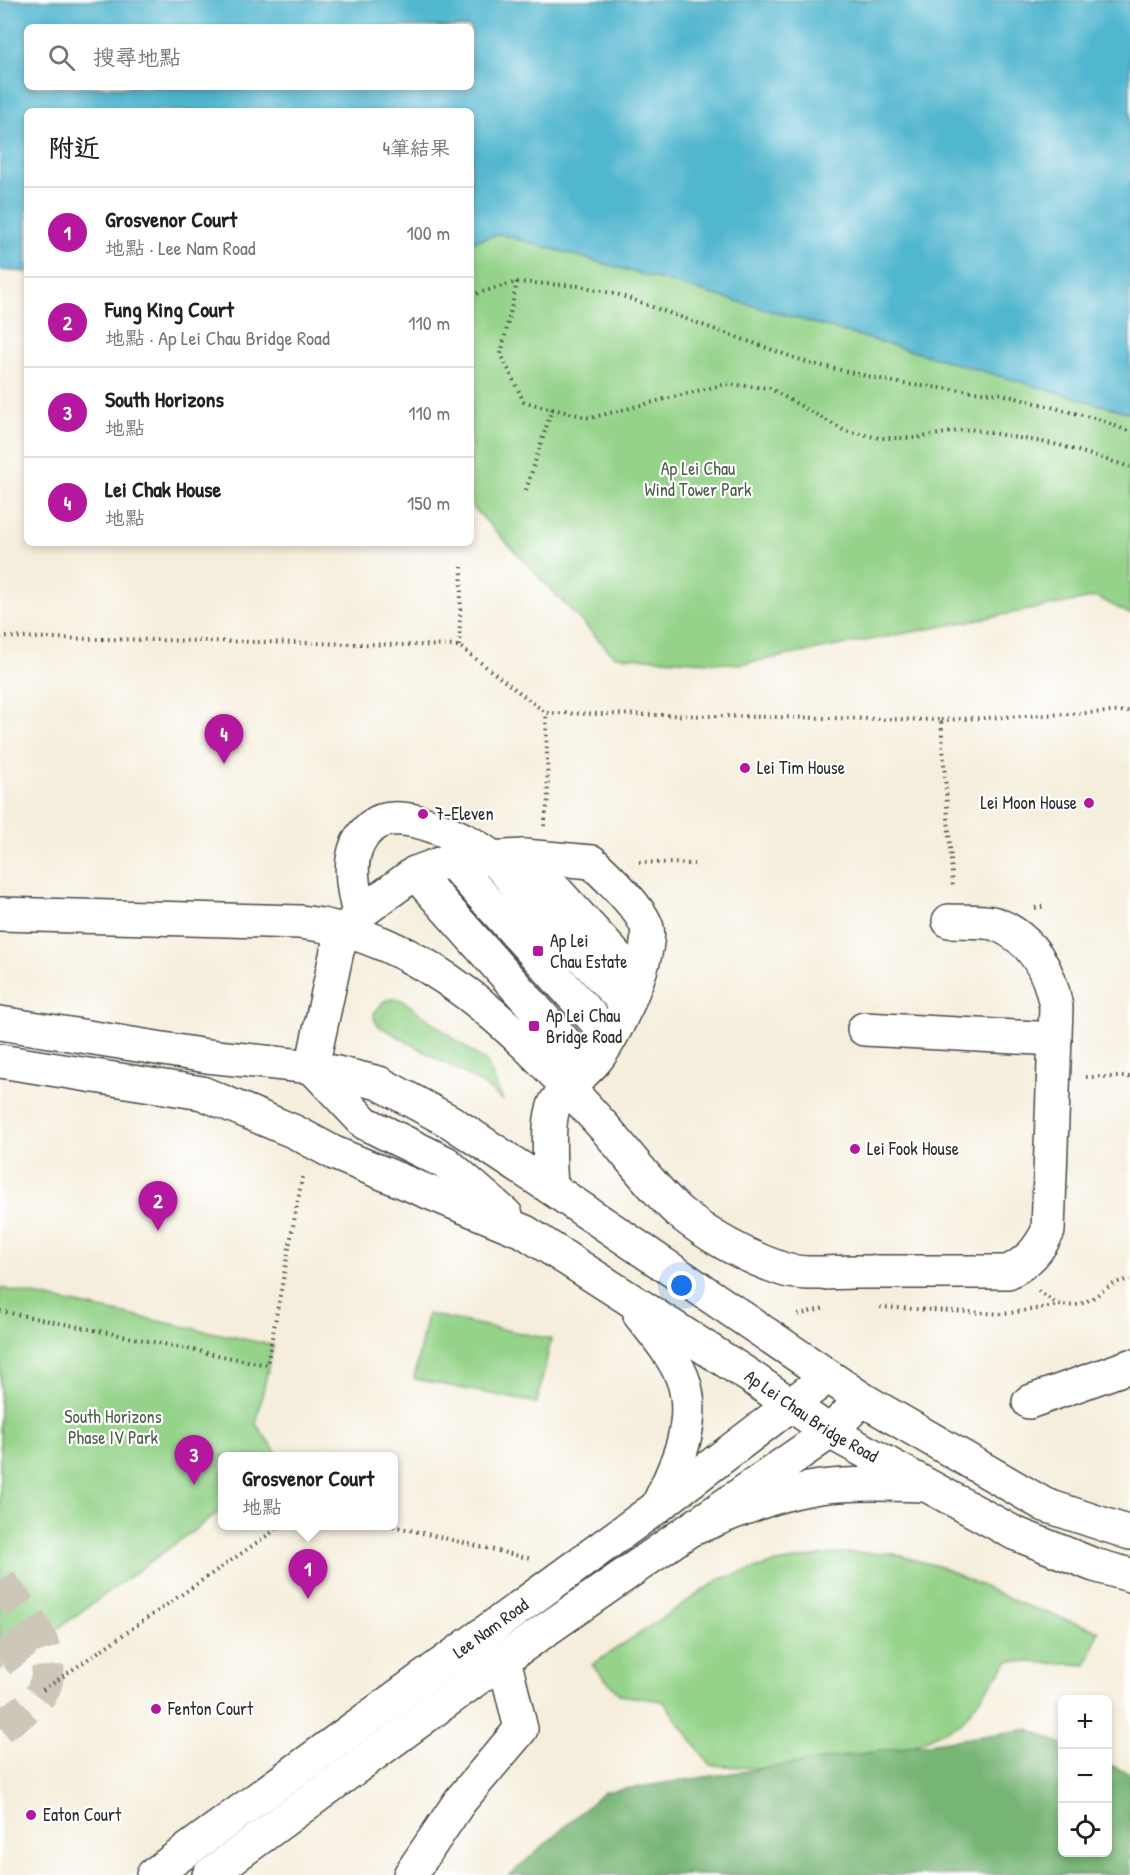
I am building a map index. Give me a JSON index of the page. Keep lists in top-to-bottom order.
{
  "streets": {
    "main road": ["Ap Lei Chau Bridge Road", "Lee Nam Road"]
  },
  "crossings": [
    ["Ap Lei Chau Bridge Road", "Lee Nam Road"]
  ],
  "parks": ["Ap Lei Chau Wind Tower Park", "South Horizons Phase IV Park"],
  "places": {
    "other": [
      "Lei Tim House",
      "Lei Moon House",
      "7-Eleven",
      "Lei Fook House",
      "Fenton Court",
      "Eaton Court"
    ],
    "transit": ["Ap Lei Chau Estate", "Ap Lei Chau Bridge Road"]
  },
  "page": {
    "search": "搜尋地點",
    "heading": ["附近", "4筆結果"],
    "list": [
      {
        "mark": "1",
        "name": "Grosvenor Court",
        "note": "地點 · Lee Nam Road",
        "value": "100 m"
      },
      {
        "mark": "2",
        "name": "Fung King Court",
        "note": "地點 · Ap Lei Chau Bridge Road",
        "value": "110 m"
      },
      {
        "mark": "3",
        "name": "South Horizons",
        "note": "地點",
        "value": "110 m"
      },
      {
        "mark": "4",
        "name": "Lei Chak House",
        "note": "地點",
        "value": "150 m"
      }
    ],
    "pins": [
      "4",
      "2",
      "3",
      "1"
    ],
    "popup": ["Grosvenor Court", "地點"],
    "map_buttons": ["+", "−"]
  }
}
